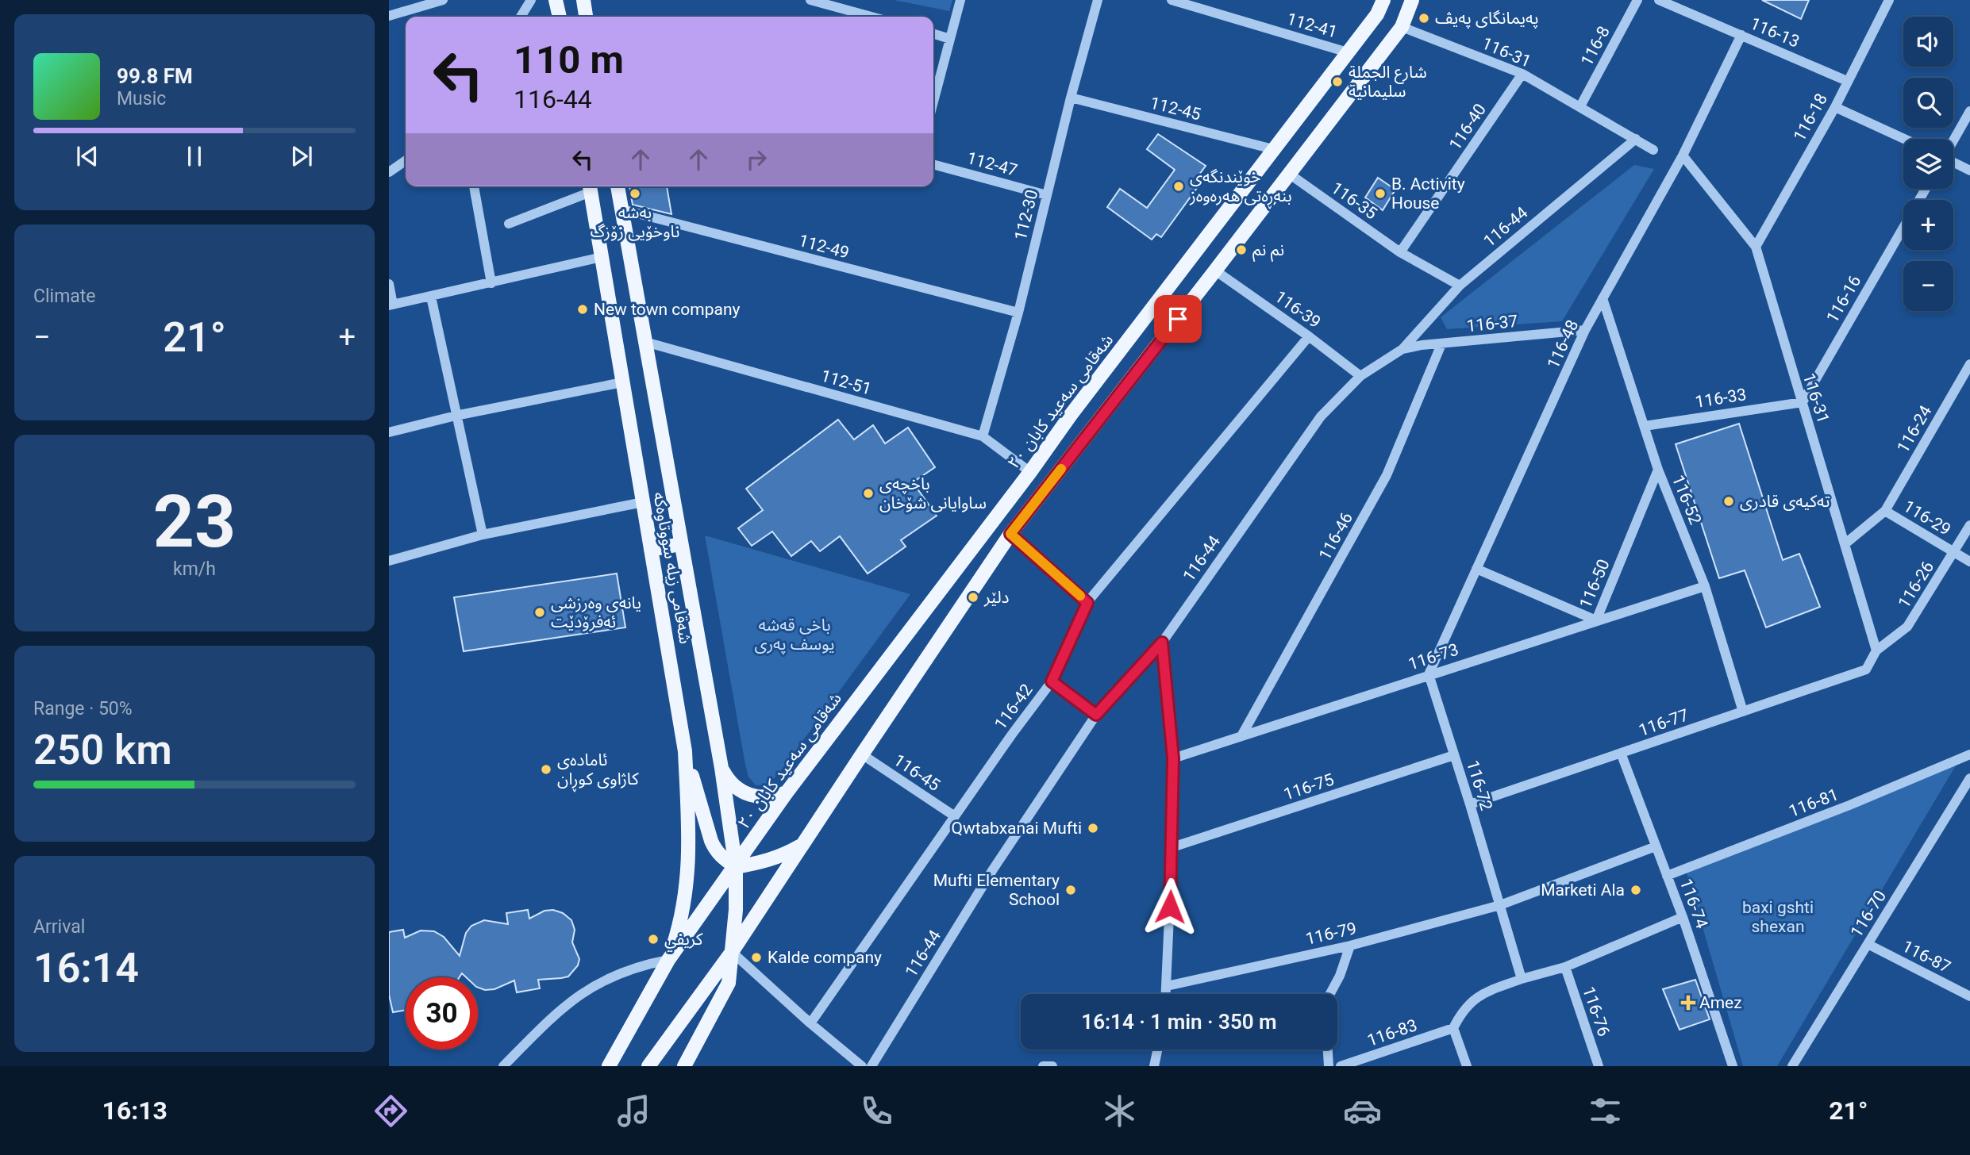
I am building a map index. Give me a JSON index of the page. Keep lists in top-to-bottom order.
{
  "streets": {
    "main road": ["شەقامی سەعید کابان ٢٠", "شەقامی زیلە سووتاوەکە"],
    "street": [
      "112-41",
      "116-13",
      "116-8",
      "116-31",
      "112-45",
      "116-18",
      "116-40",
      "112-47",
      "116-35",
      "112-30",
      "116-44",
      "112-49",
      "116-16",
      "116-39",
      "116-37",
      "116-48",
      "112-51",
      "116-33",
      "116-24",
      "116-52",
      "116-29",
      "116-46",
      "116-50",
      "116-26",
      "116-73",
      "116-42",
      "116-77",
      "116-45",
      "116-72",
      "116-75",
      "116-81",
      "116-74",
      "116-70",
      "116-79",
      "116-87",
      "116-76",
      "116-83"
    ]
  },
  "crossings": [
    ["112-41", "شەقامی سەعید کابان ٢٠"],
    ["116-13", "116-18"],
    ["116-13", "116-48"],
    ["116-8", "116-31"],
    ["116-31", "116-18"],
    ["116-31", "116-40"],
    ["116-31", "116-44"],
    ["116-31", "116-16"],
    ["116-31", "116-48"],
    ["116-31", "116-33"],
    ["116-31", "116-29"],
    ["116-31", "116-26"],
    ["116-31", "116-77"],
    ["112-45", "112-30"],
    ["112-45", "شەقامی سەعید کابان ٢٠"],
    ["116-40", "116-35"],
    ["112-47", "112-30"],
    ["116-35", "116-44"],
    ["112-30", "112-49"],
    ["112-30", "112-51"],
    ["116-44", "116-39"],
    ["116-44", "116-37"],
    ["112-49", "شەقامی زیلە سووتاوەکە"],
    ["116-16", "116-33"],
    ["116-39", "116-42"],
    ["116-37", "116-48"],
    ["116-37", "116-46"],
    ["116-48", "116-52"],
    ["116-48", "116-50"],
    ["116-48", "116-73"],
    ["116-48", "116-72"],
    ["112-51", "شەقامی سەعید کابان ٢٠"],
    ["112-51", "شەقامی زیلە سووتاوەکە"],
    ["116-33", "116-52"],
    ["شەقامی سەعید کابان ٢٠", "شەقامی زیلە سووتاوەکە"],
    ["116-24", "116-29"],
    ["116-52", "116-50"],
    ["116-52", "116-73"],
    ["116-52", "116-77"],
    ["116-29", "116-26"],
    ["116-46", "116-73"],
    ["116-50", "116-73"],
    ["116-26", "116-77"],
    ["116-73", "116-72"],
    ["116-42", "116-45"],
    ["116-77", "116-72"],
    ["116-77", "116-74"],
    ["116-72", "116-75"],
    ["116-72", "116-79"],
    ["116-81", "116-74"],
    ["116-74", "116-79"],
    ["116-70", "116-87"]
  ],
  "parks": ["باخی قەشە یوسف پەری", "baxi gshti shexan"],
  "places": {
    "other": [
      "پەیمانگای پەیڤ",
      "شارع الجملة سليمانية",
      "خوێندنگەی بنەڕەتی هەرەوەز",
      "بەشە ناوخۆیی زۆزگ",
      "B. Activity House",
      "نم نم",
      "New town company",
      "باخچەی ساوایانی شۆخان",
      "تەکیەی قادری",
      "دلێر",
      "یانەی وەرزشی ئەفرۆدێت",
      "ئامادەی کاژاوی کوڕان",
      "Qwtabxanai Mufti",
      "Mufti Elementary School",
      "Marketi Ala",
      "كريفي",
      "Kalde company"
    ],
    "health": ["Amez"]
  },
  "page": {
    "map_buttons": ["+", "−"],
    "turn": ["110 m", "116-44"],
    "song": ["99.8 FM", "Music"],
    "tile": [
      "Climate",
      ["23", "km/h"],
      ["Range · 50%", "250 km"],
      ["Arrival", "16:14"]
    ],
    "heat": ["−", "21°", "+"],
    "limit": "30",
    "trip": "16:14 · 1 min · 350 m",
    "tabs": ["16:13", "21°"]
  }
}
